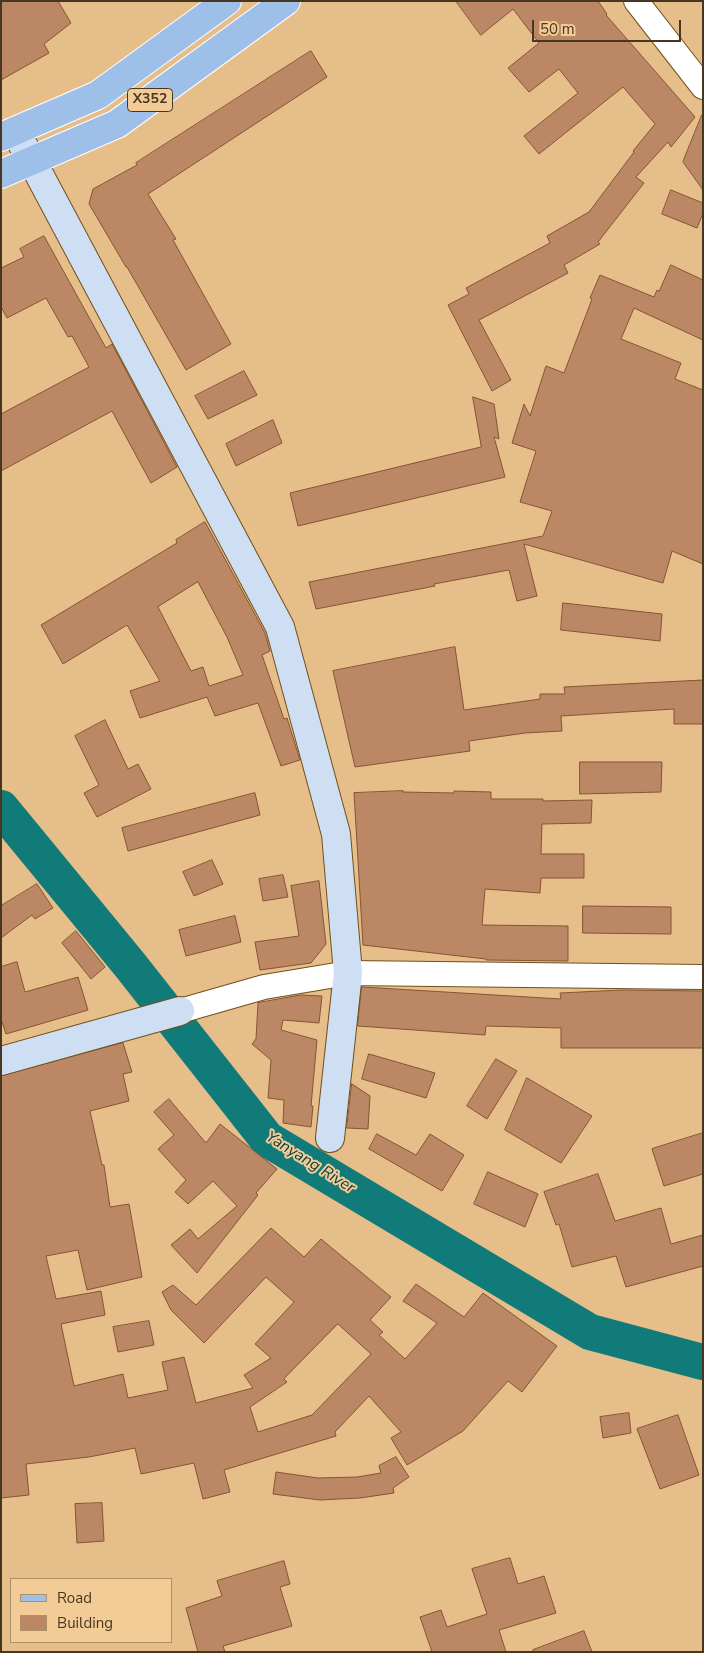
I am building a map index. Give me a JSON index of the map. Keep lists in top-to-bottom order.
{
  "streets": {
    "main road": ["X352"]
  },
  "water": ["Yanyang River"],
  "legend": ["Road", "Building"],
  "scale_bar": "50 m"
}
